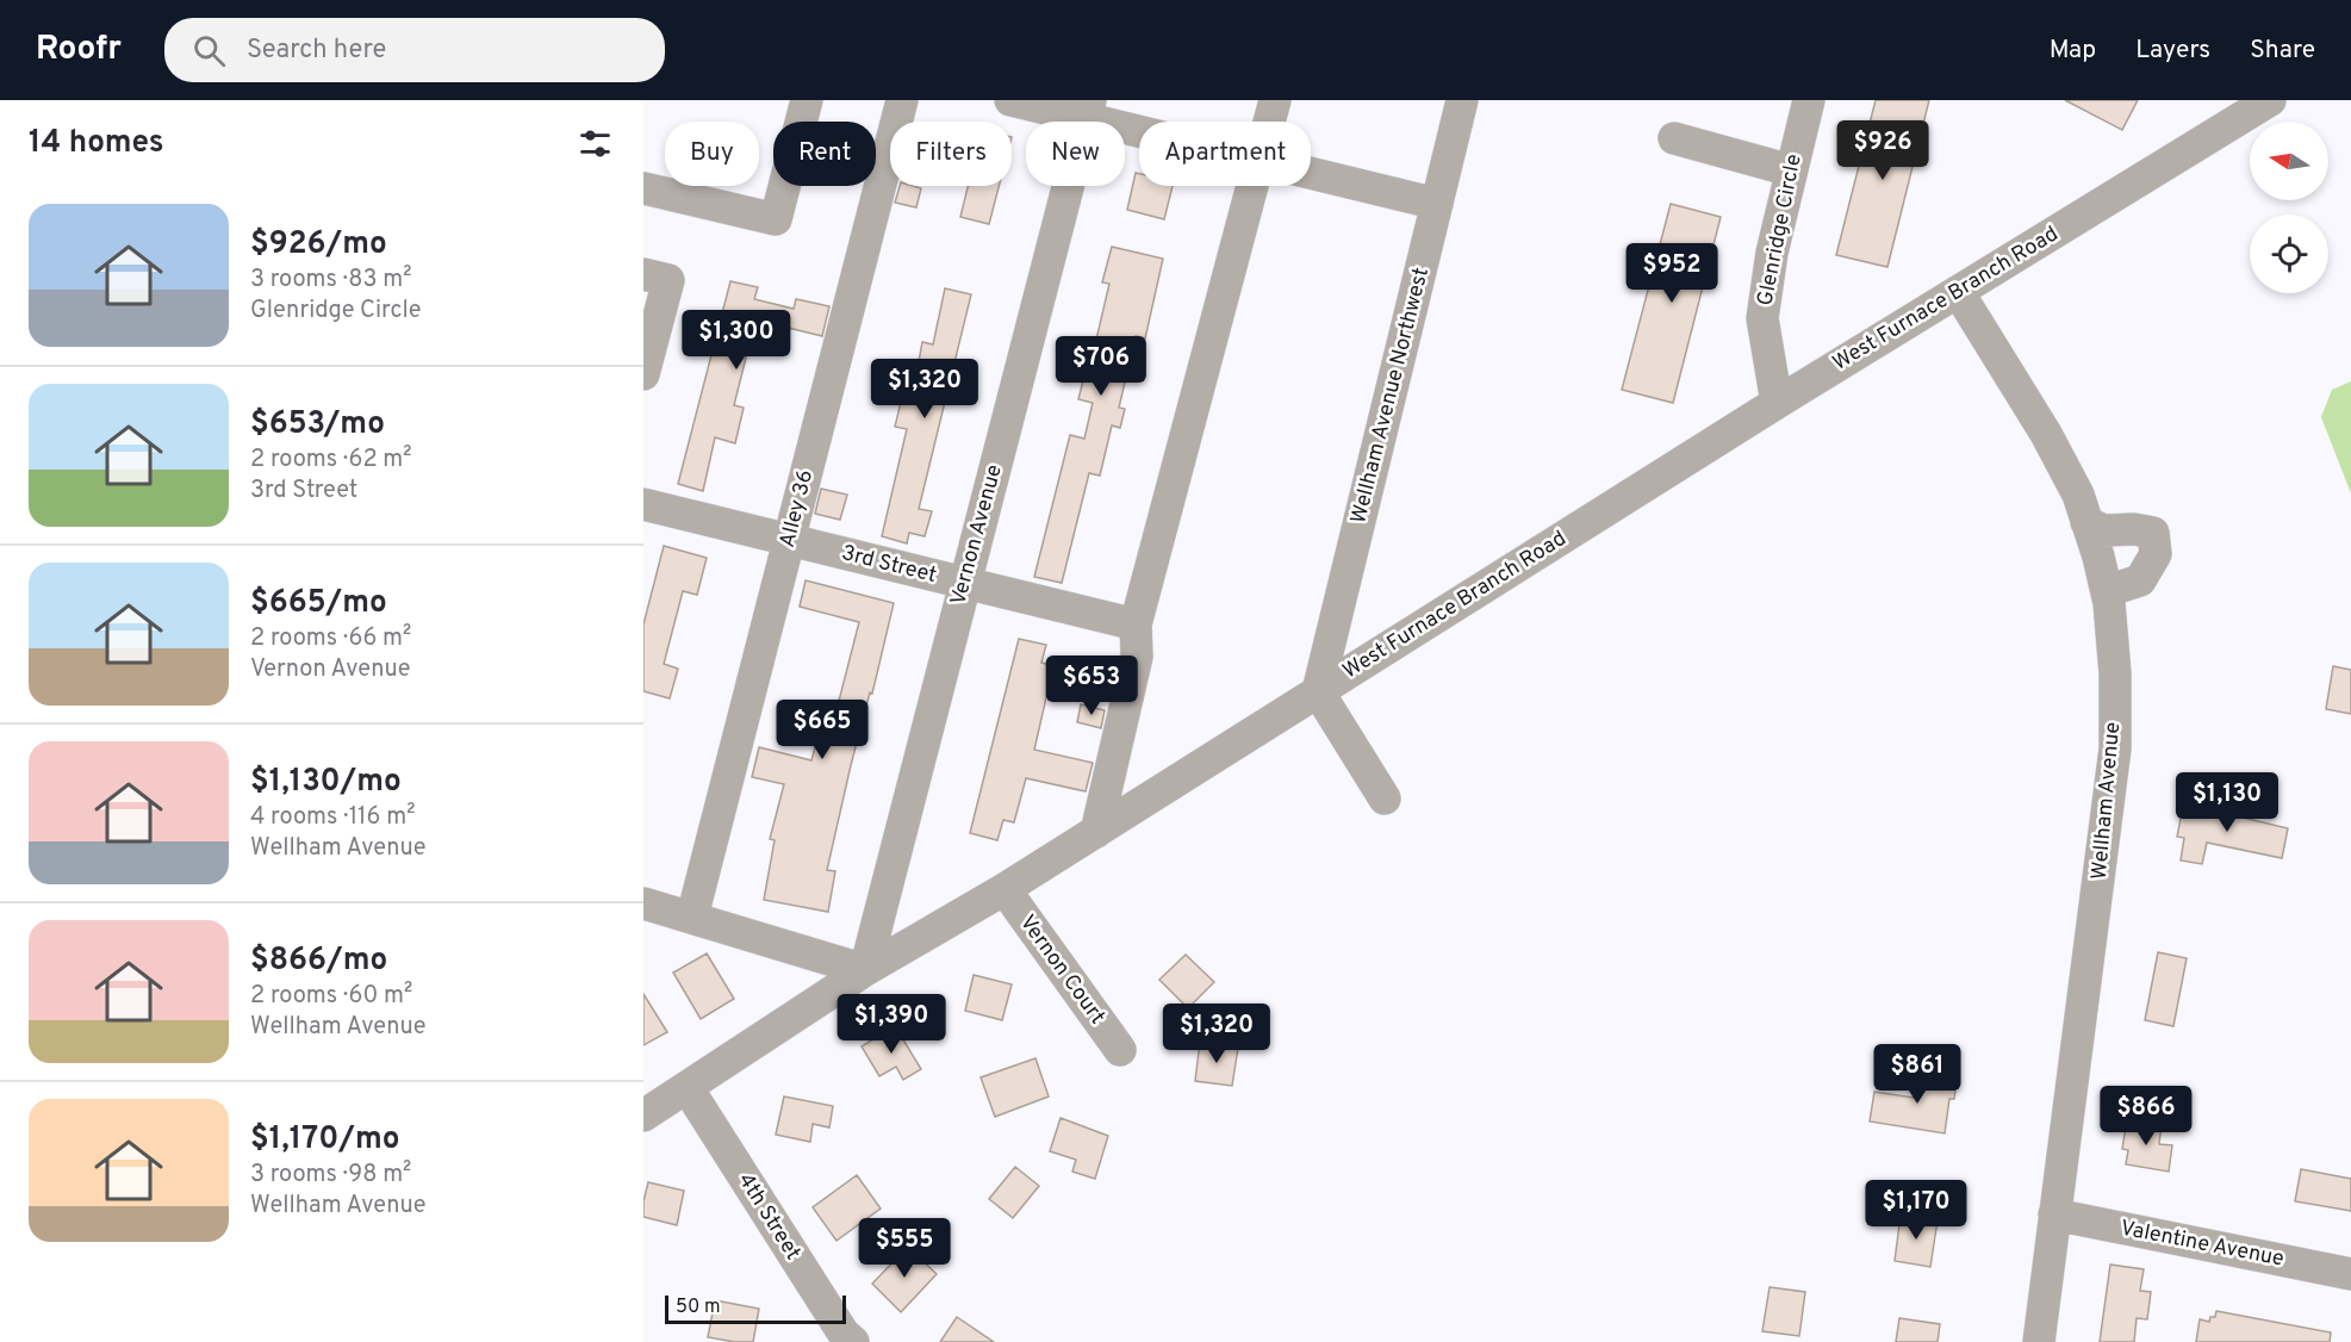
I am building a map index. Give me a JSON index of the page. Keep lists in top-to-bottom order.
{
  "streets": {
    "street": [
      "Glenridge Circle",
      "West Furnace Branch Road",
      "Wellham Avenue Northwest",
      "Alley 36",
      "Vernon Avenue",
      "3rd Street",
      "Wellham Avenue",
      "Vernon Court",
      "4th Street",
      "Valentine Avenue"
    ]
  },
  "crossings": [
    ["Glenridge Circle", "West Furnace Branch Road"],
    ["West Furnace Branch Road", "Wellham Avenue Northwest"],
    ["West Furnace Branch Road", "Vernon Avenue"],
    ["West Furnace Branch Road", "Wellham Avenue"],
    ["West Furnace Branch Road", "Vernon Court"],
    ["West Furnace Branch Road", "4th Street"],
    ["Alley 36", "3rd Street"],
    ["Vernon Avenue", "3rd Street"],
    ["Wellham Avenue", "Valentine Avenue"]
  ],
  "scale_bar": "50 m",
  "north": "left",
  "page": {
    "header": "Roofr",
    "search": "Search here",
    "nav": ["Map", "Layers", "Share"],
    "heading": "14 homes",
    "price": [
      "$926",
      "$952",
      "$1,300",
      "$706",
      "$1,320",
      "$653",
      "$665",
      "$1,130",
      "$1,390",
      "$1,320",
      "$861",
      "$866",
      "$1,170",
      "$555"
    ],
    "chip": [
      "Buy",
      "Rent",
      "Filters",
      "New",
      "Apartment"
    ],
    "list": [
      {
        "name": "$926/mo",
        "note": "3 rooms · 83 m² · Glenridge Circle"
      },
      {
        "name": "$653/mo",
        "note": "2 rooms · 62 m² · 3rd Street"
      },
      {
        "name": "$665/mo",
        "note": "2 rooms · 66 m² · Vernon Avenue"
      },
      {
        "name": "$1,130/mo",
        "note": "4 rooms · 116 m² · Wellham Avenue"
      },
      {
        "name": "$866/mo",
        "note": "2 rooms · 60 m² · Wellham Avenue"
      },
      {
        "name": "$1,170/mo",
        "note": "3 rooms · 98 m² · Wellham Avenue"
      }
    ],
    "scale": "50 m"
  }
}
